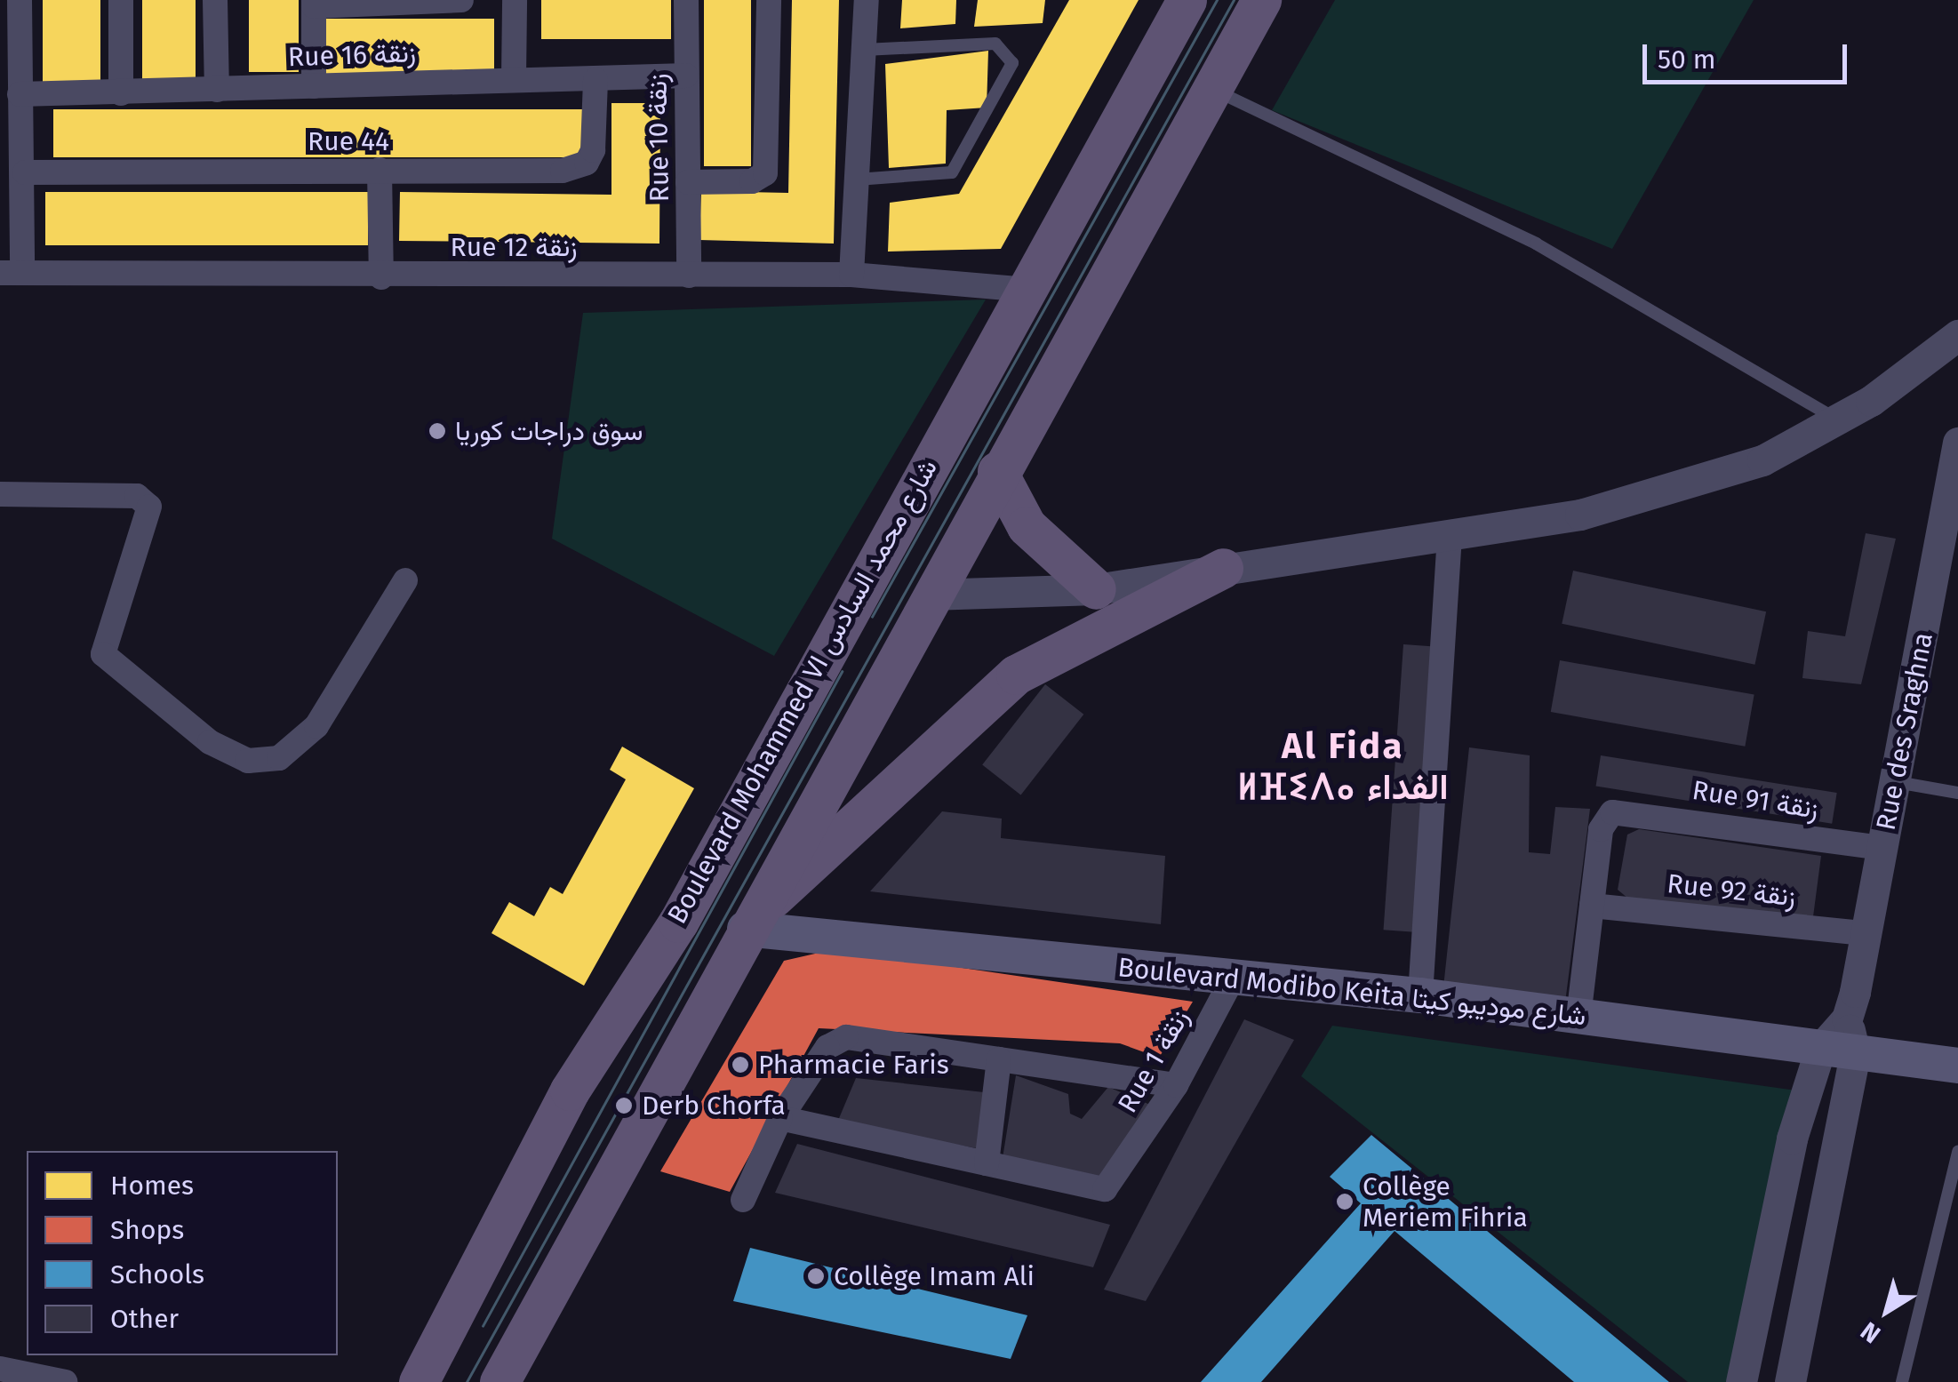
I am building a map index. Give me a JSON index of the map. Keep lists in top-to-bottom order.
{
  "streets": {
    "main road": ["Boulevard Mohammed VI شارع محمد السادس", "Boulevard Modibo Keita شارع موديبو كيتا"],
    "street": [
      "Rue 16 زنقة",
      "Rue 10 زنقة",
      "Rue 44",
      "Rue 12 زنقة",
      "Rue des Sraghna",
      "Rue 91 زنقة",
      "Rue 92 زنقة",
      "Rue 1 زنقة"
    ]
  },
  "crossings": [
    ["Rue 16 زنقة", "Rue 10 زنقة"],
    ["Rue 16 زنقة", "Rue 44"],
    ["Rue 10 زنقة", "Rue 12 زنقة"],
    ["Rue 12 زنقة", "Boulevard Mohammed VI شارع محمد السادس"],
    ["Rue des Sraghna", "Rue 91 زنقة"],
    ["Rue des Sraghna", "Rue 92 زنقة"],
    ["Rue des Sraghna", "Boulevard Modibo Keita شارع موديبو كيتا"],
    ["Rue 91 زنقة", "Rue 92 زنقة"],
    ["Boulevard Modibo Keita شارع موديبو كيتا", "Rue 1 زنقة"]
  ],
  "districts": ["Al Fida ⵍⴼⵉⴷⴰ الفداء"],
  "places": [
    "سوق دراجات كوريا",
    "Pharmacie Faris",
    "Derb Chorfa",
    "Collège Meriem Fihria",
    "Collège Imam Ali"
  ],
  "legend": [
    "Homes",
    "Shops",
    "Schools",
    "Other"
  ],
  "scale_bar": "50 m",
  "north": "bottom left"
}
